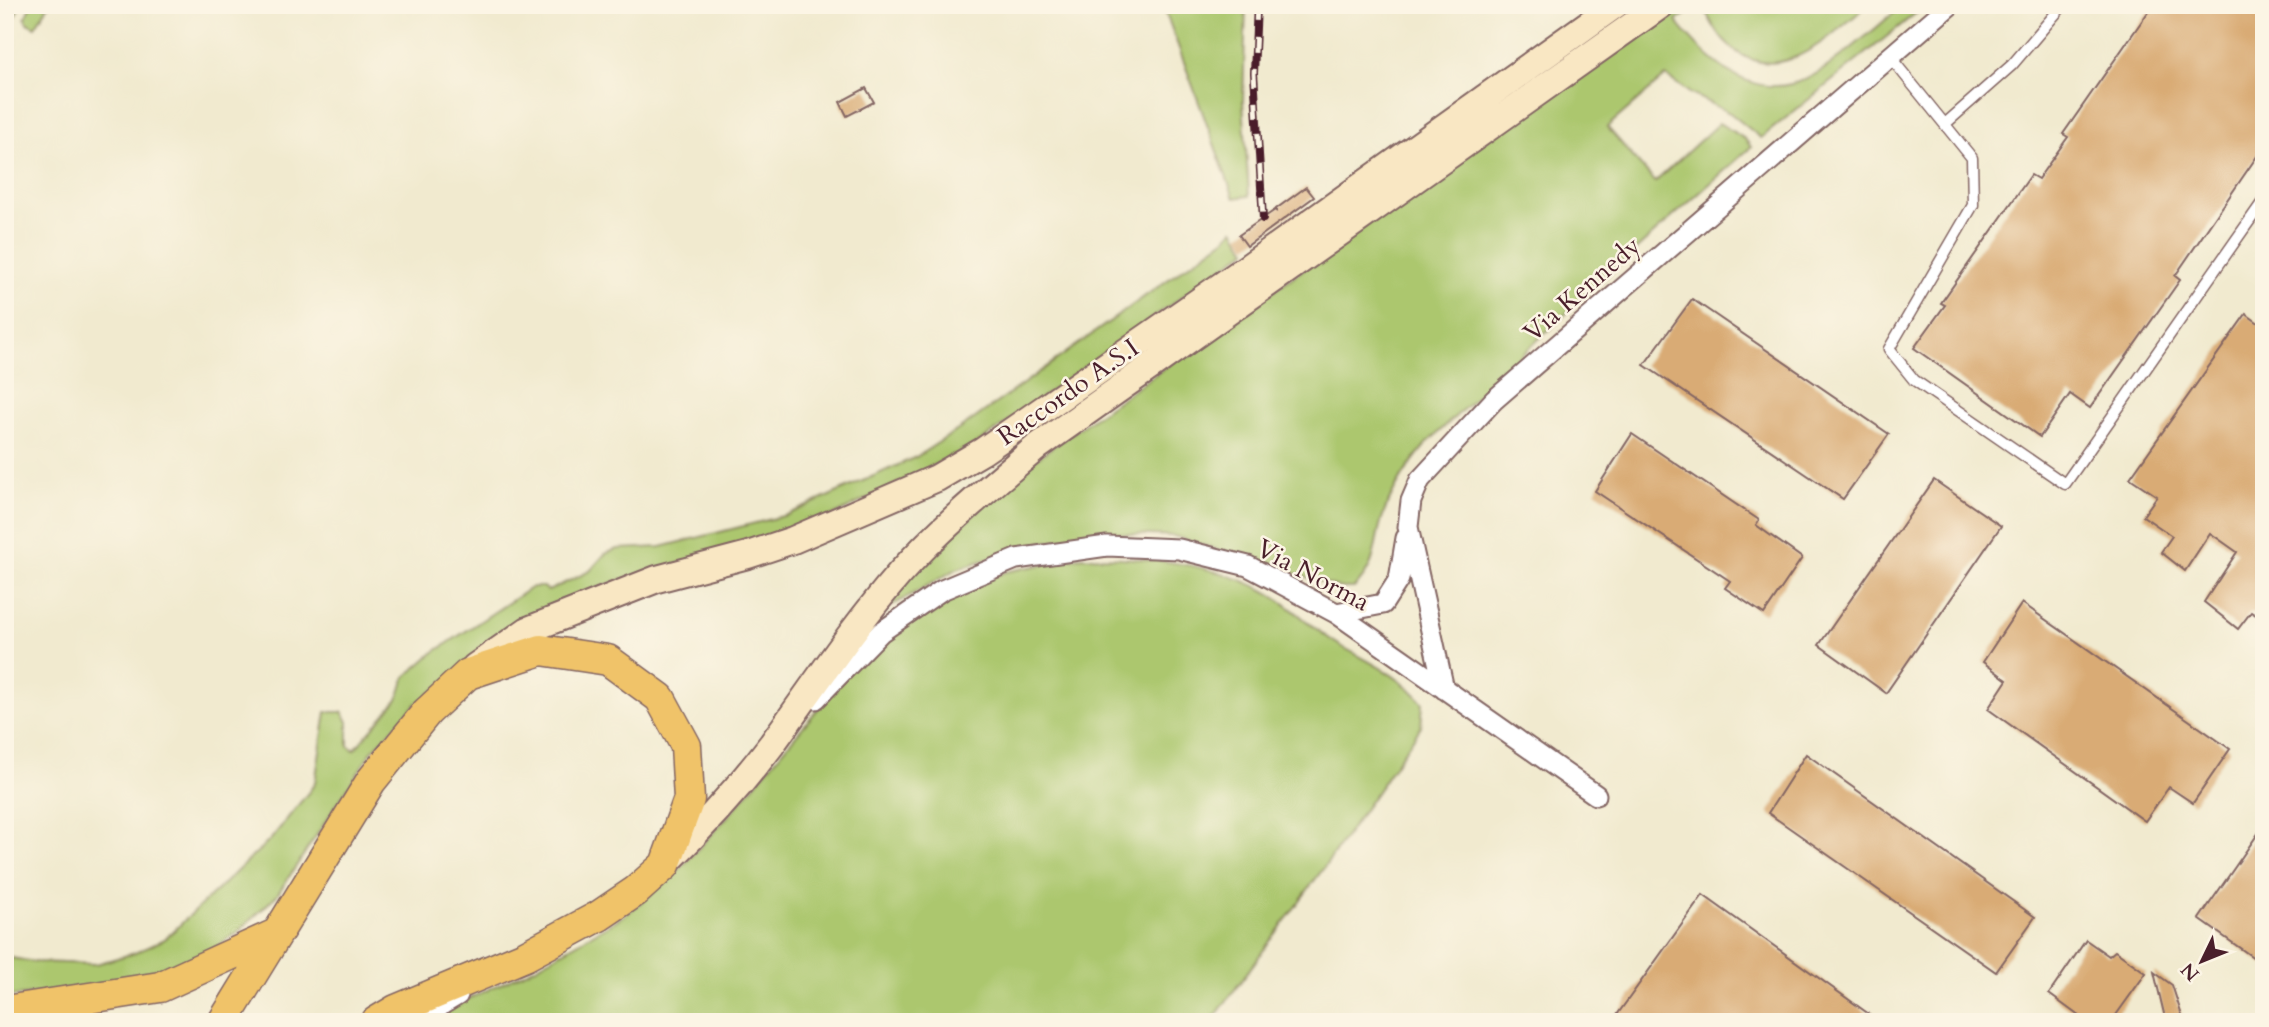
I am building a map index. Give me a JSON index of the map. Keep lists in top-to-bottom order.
{
  "streets": {
    "street": ["Via Kennedy", "Raccordo A.S.I", "Via Norma"]
  },
  "crossings": [
    ["Via Kennedy", "Via Norma"],
    ["Raccordo A.S.I", "Via Norma"]
  ],
  "north": "bottom left"
}
